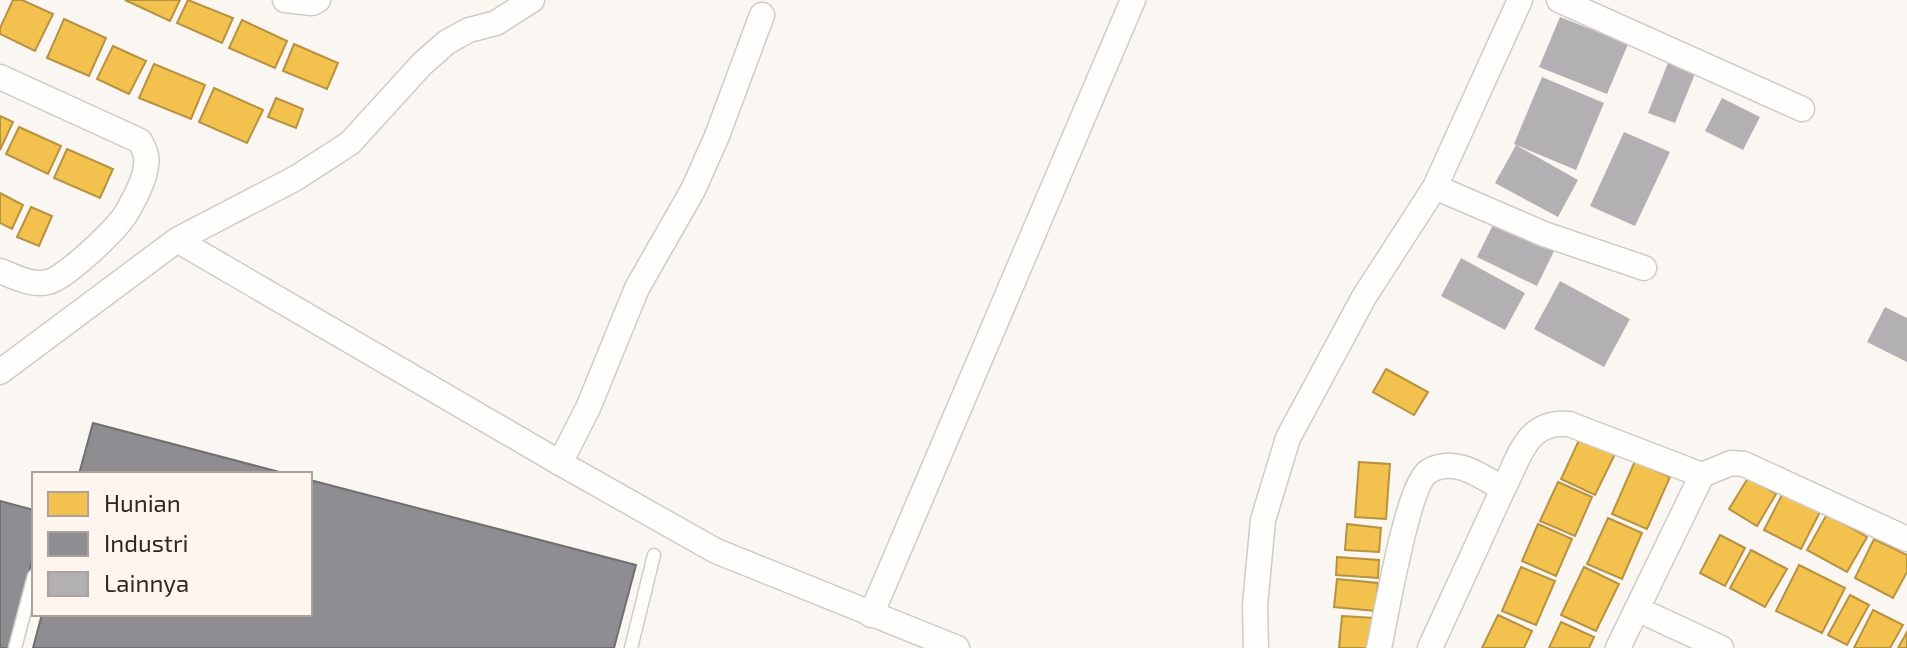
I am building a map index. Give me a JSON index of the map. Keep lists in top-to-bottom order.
{
  "legend": ["Hunian", "Industri", "Lainnya"]
}
